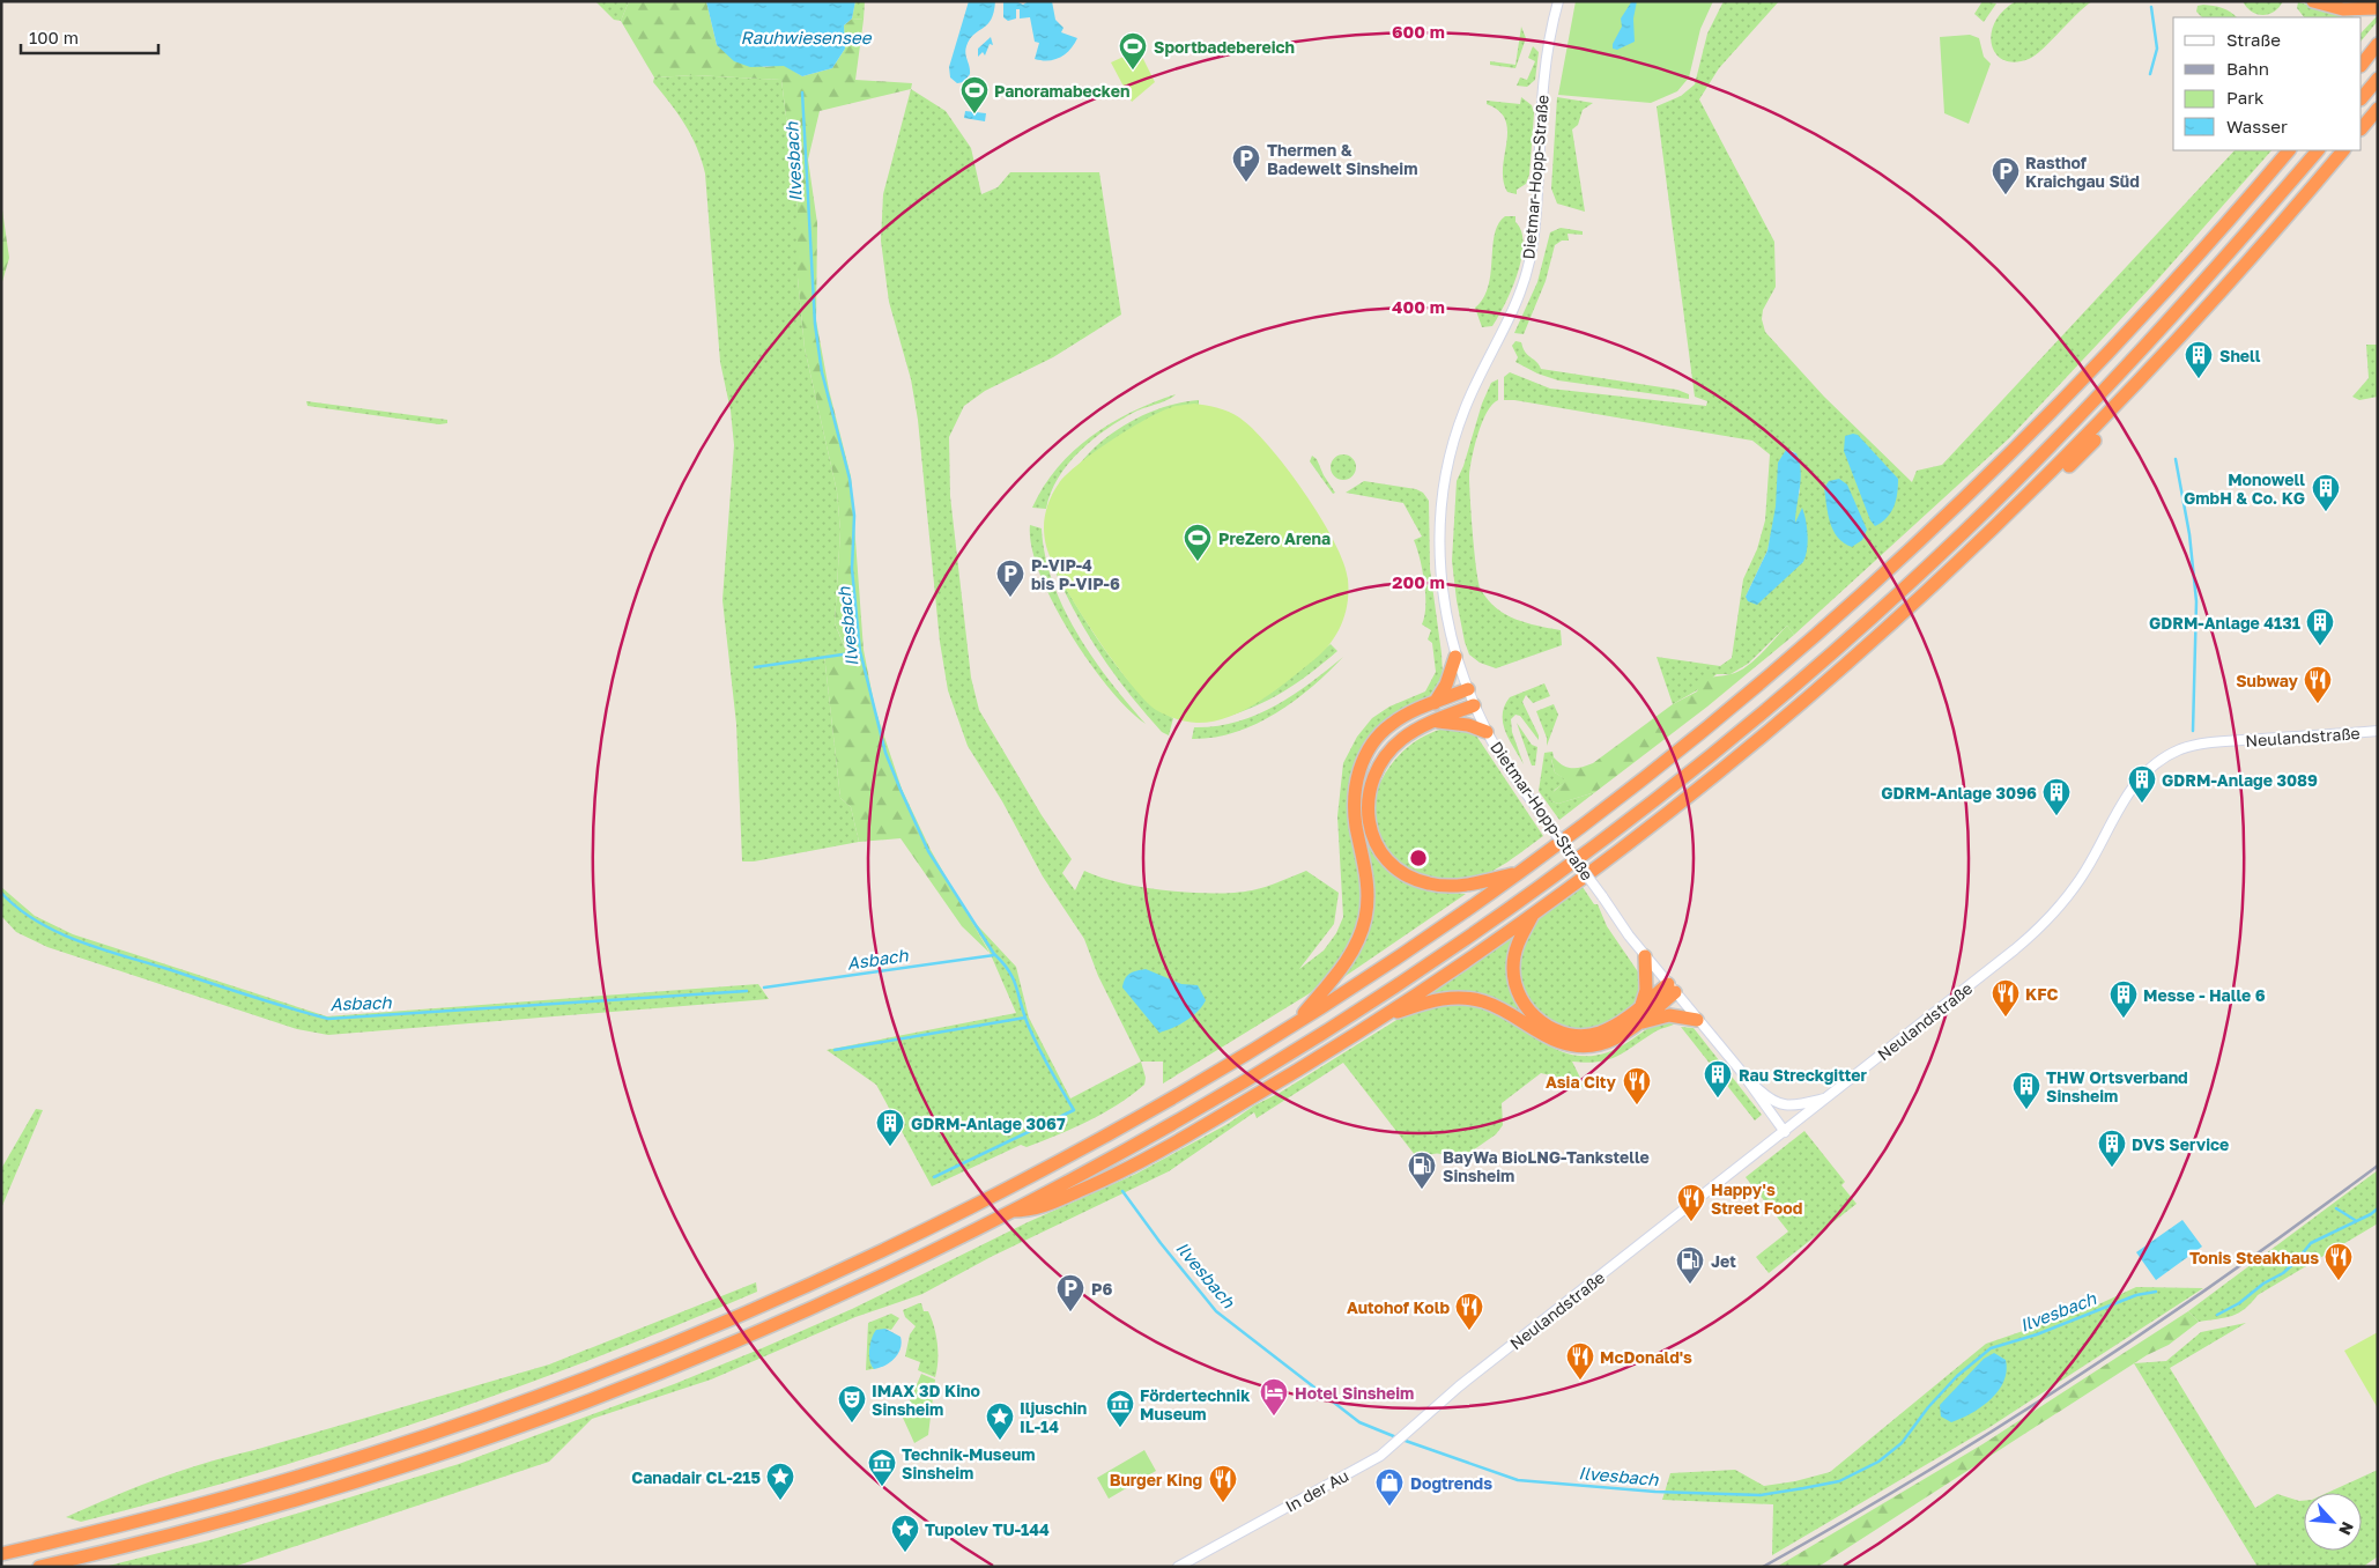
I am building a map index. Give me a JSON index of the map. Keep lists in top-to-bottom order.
{
  "streets": {
    "street": ["Dietmar-Hopp-Straße", "Neulandstraße", "In der Au"]
  },
  "crossings": [
    ["Dietmar-Hopp-Straße", "Neulandstraße"],
    ["Neulandstraße", "In der Au"]
  ],
  "water": ["Rauhwiesensee", "Ilvesbach", "Asbach"],
  "places": {
    "sports": ["Sportbadebereich", "Panoramabecken", "PreZero Arena"],
    "parking": [
      "Thermen & Badewelt Sinsheim",
      "Rasthof Kraichgau Süd",
      "P-VIP-4 bis P-VIP-6",
      "P6"
    ],
    "building": [
      "Shell",
      "Monowell GmbH & Co. KG",
      "GDRM-Anlage 4131",
      "GDRM-Anlage 3089",
      "GDRM-Anlage 3096",
      "Messe - Halle 6",
      "Rau Streckgitter",
      "THW Ortsverband Sinsheim",
      "GDRM-Anlage 3067",
      "DVS Service"
    ],
    "restaurant": [
      "Subway",
      "KFC",
      "Asia City",
      "Happy's Street Food",
      "Tonis Steakhaus",
      "Autohof Kolb",
      "McDonald's",
      "Burger King"
    ],
    "fuel station": ["BayWa BioLNG-Tankstelle Sinsheim", "Jet"],
    "hotel": ["Hotel Sinsheim"],
    "theatre": ["IMAX 3D Kino Sinsheim"],
    "museum": ["Fördertechnik Museum", "Technik-Museum Sinsheim"],
    "place": ["Iljuschin IL-14", "Canadair CL-215", "Tupolev TU-144"],
    "shop": ["Dogtrends"]
  },
  "legend": [
    "Straße",
    "Bahn",
    "Park",
    "Wasser"
  ],
  "scale_bar": "100 m",
  "north": "bottom right",
  "rings": ["600 m", "400 m", "200 m"]
}
